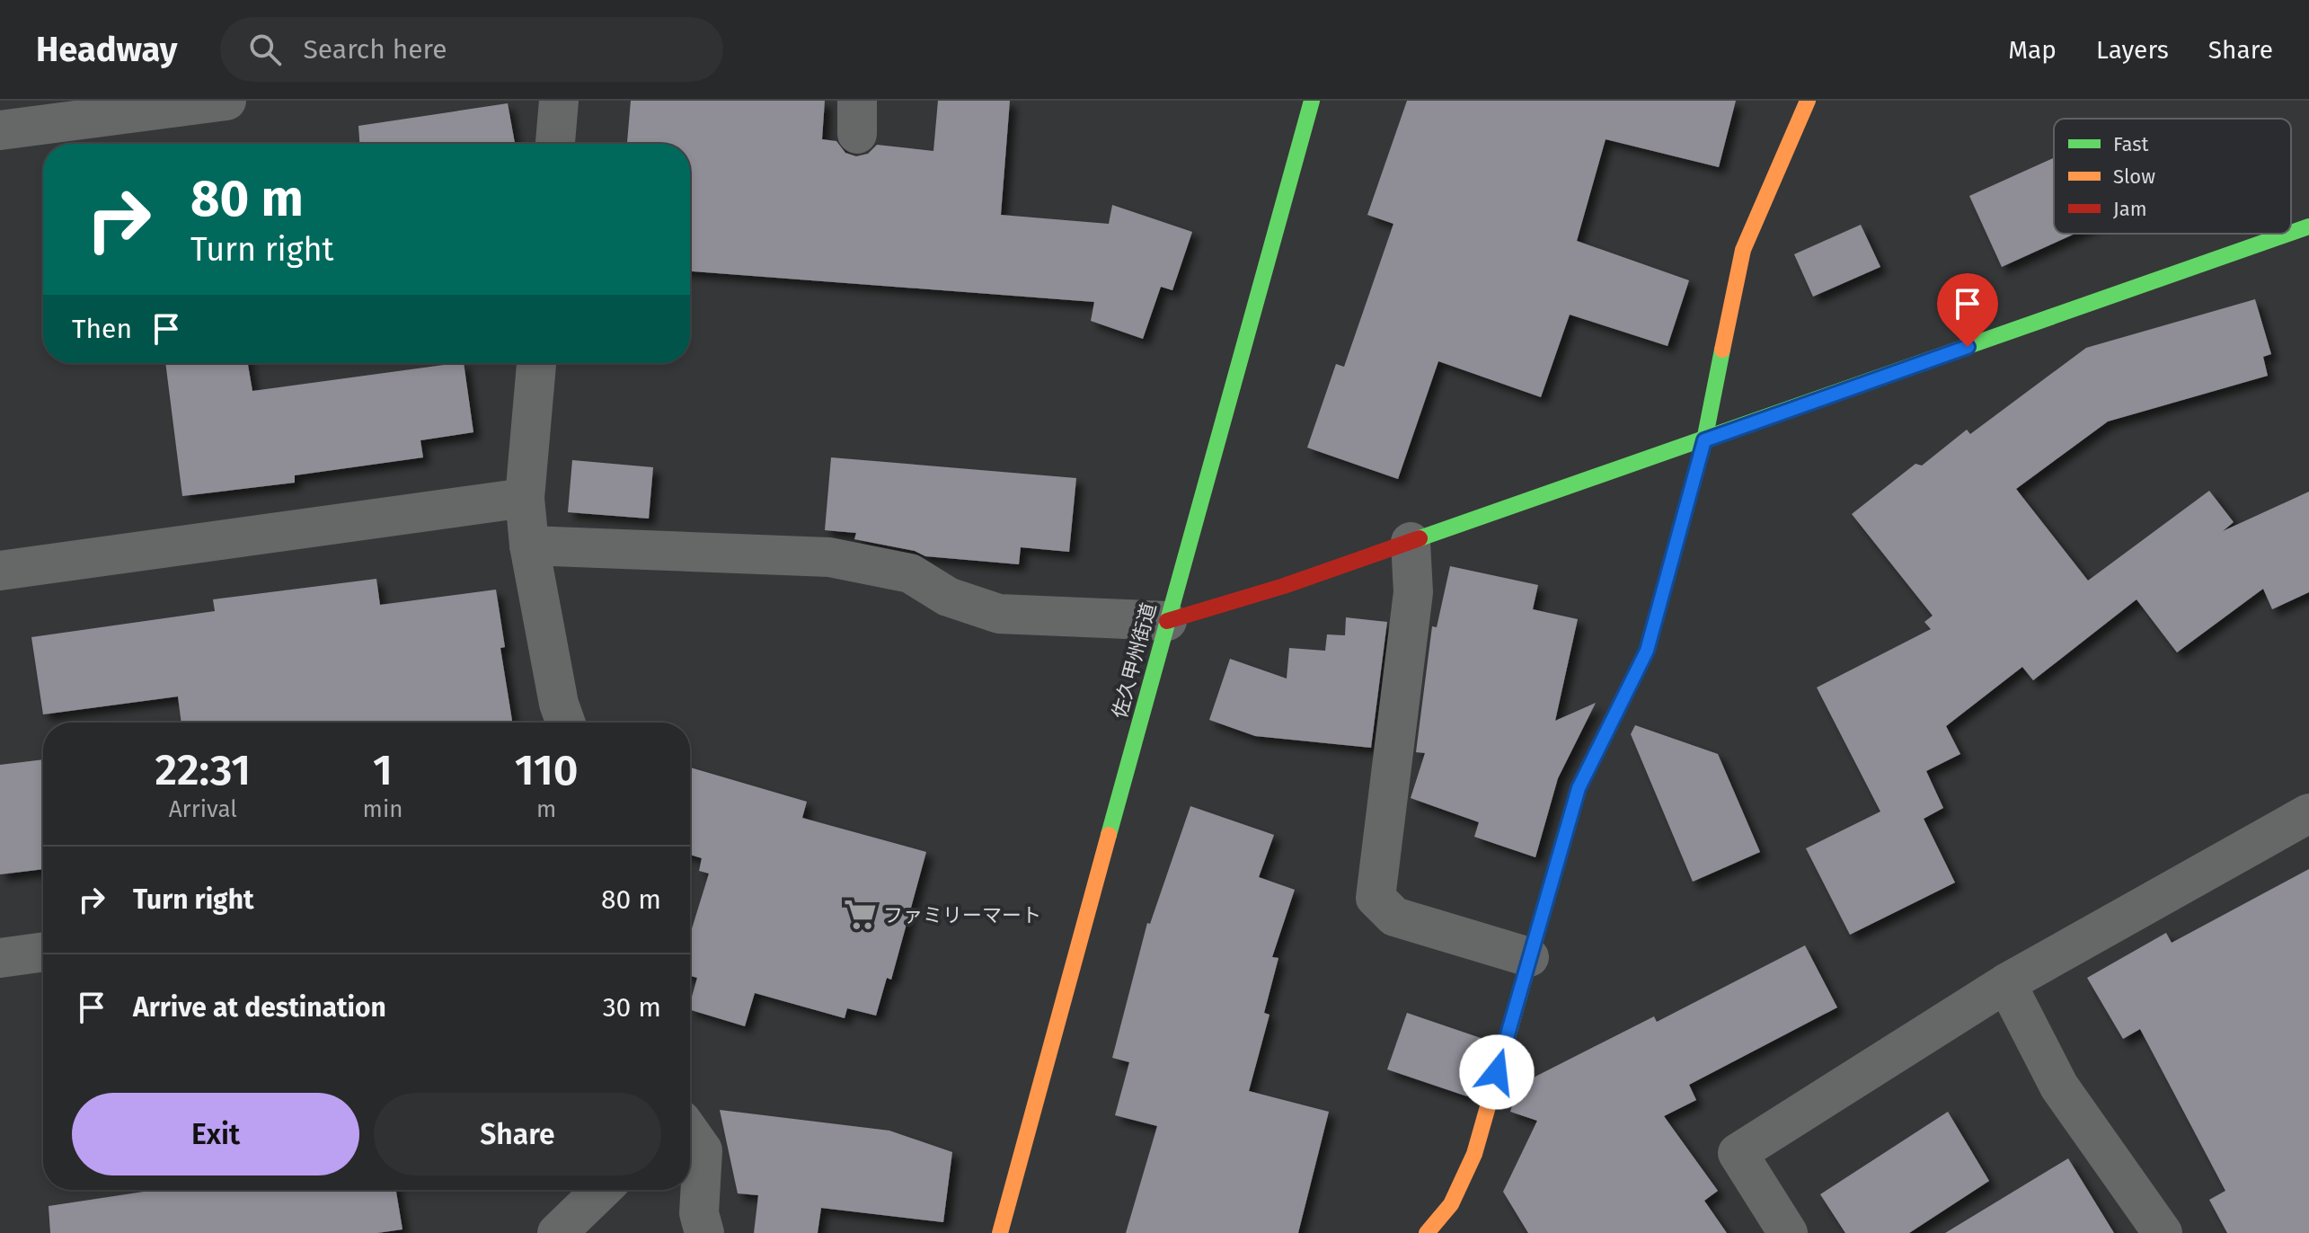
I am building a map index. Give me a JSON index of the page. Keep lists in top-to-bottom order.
{
  "streets": {
    "street": ["佐久甲州街道"]
  },
  "places": {
    "supermarket": ["ファミリーマート"]
  },
  "legend": ["Fast", "Slow", "Jam"],
  "page": {
    "header": "Headway",
    "search": "Search here",
    "nav": ["Map", "Layers", "Share"],
    "turn": ["80 m", "Turn right"],
    "then": "Then",
    "eta": [
      "22:31",
      "Arrival",
      "1",
      "min",
      "110",
      "m"
    ],
    "list": [
      {
        "name": "Turn right",
        "value": "80 m"
      },
      {
        "name": "Arrive at destination",
        "value": "30 m"
      }
    ],
    "buttons": ["Exit", "Share"]
  }
}
